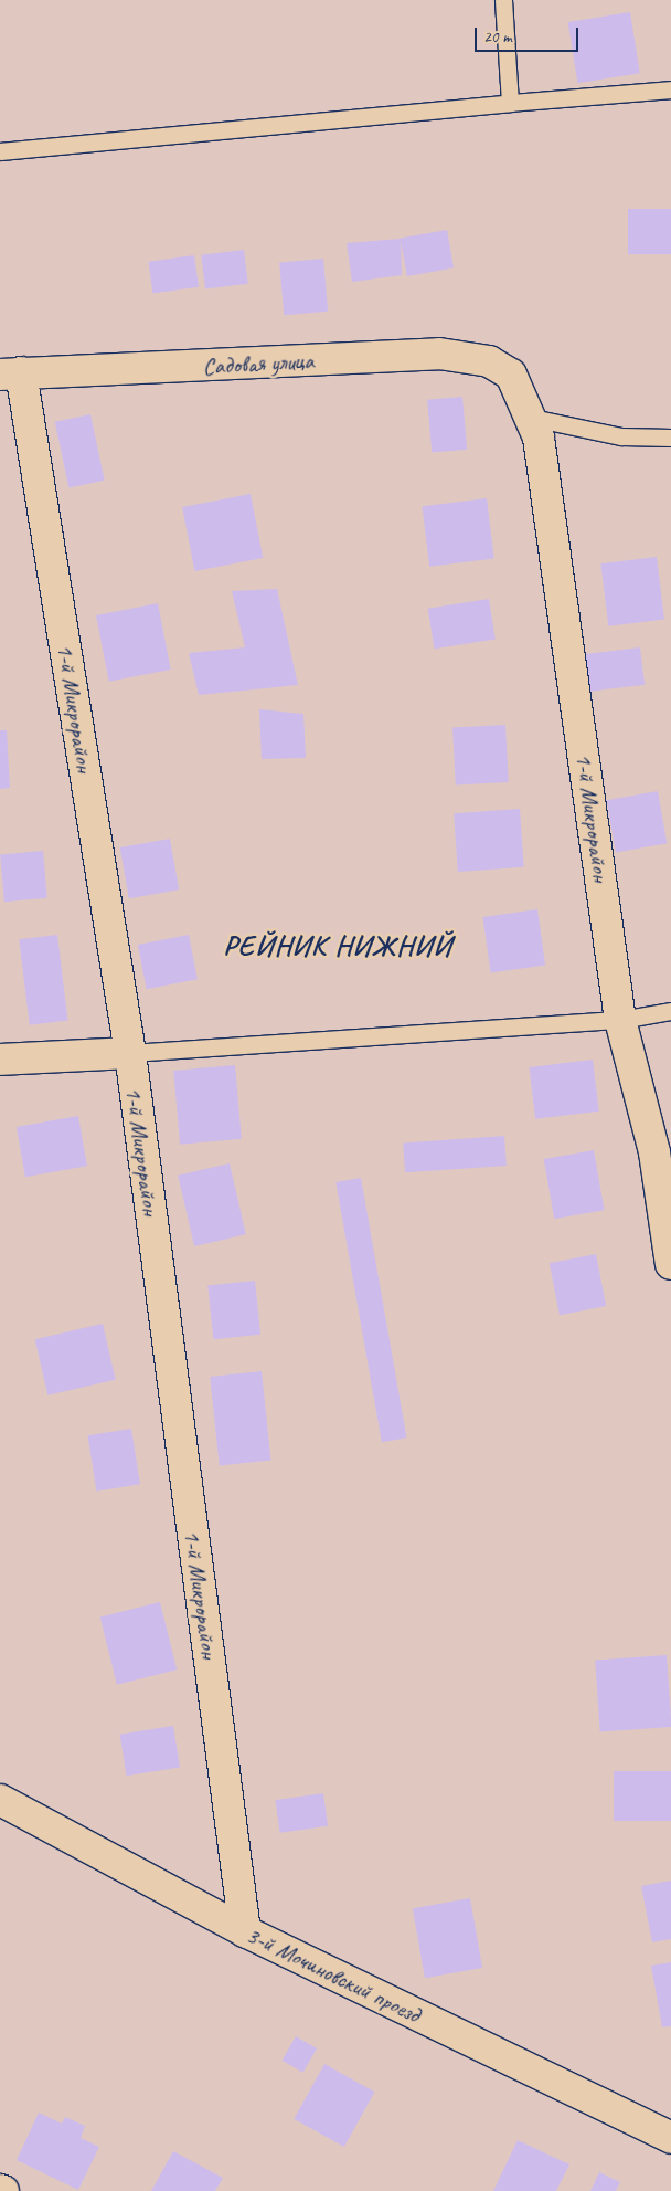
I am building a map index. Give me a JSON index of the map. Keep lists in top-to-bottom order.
{
  "streets": {
    "street": ["Садовая улица", "1-й Микрорайон", "3-й Мочиновский проезд"]
  },
  "crossings": [
    ["Садовая улица", "1-й Микрорайон"],
    ["1-й Микрорайон", "3-й Мочиновский проезд"]
  ],
  "districts": ["РЕЙНИК НИЖНИЙ"],
  "scale_bar": "20 m"
}
